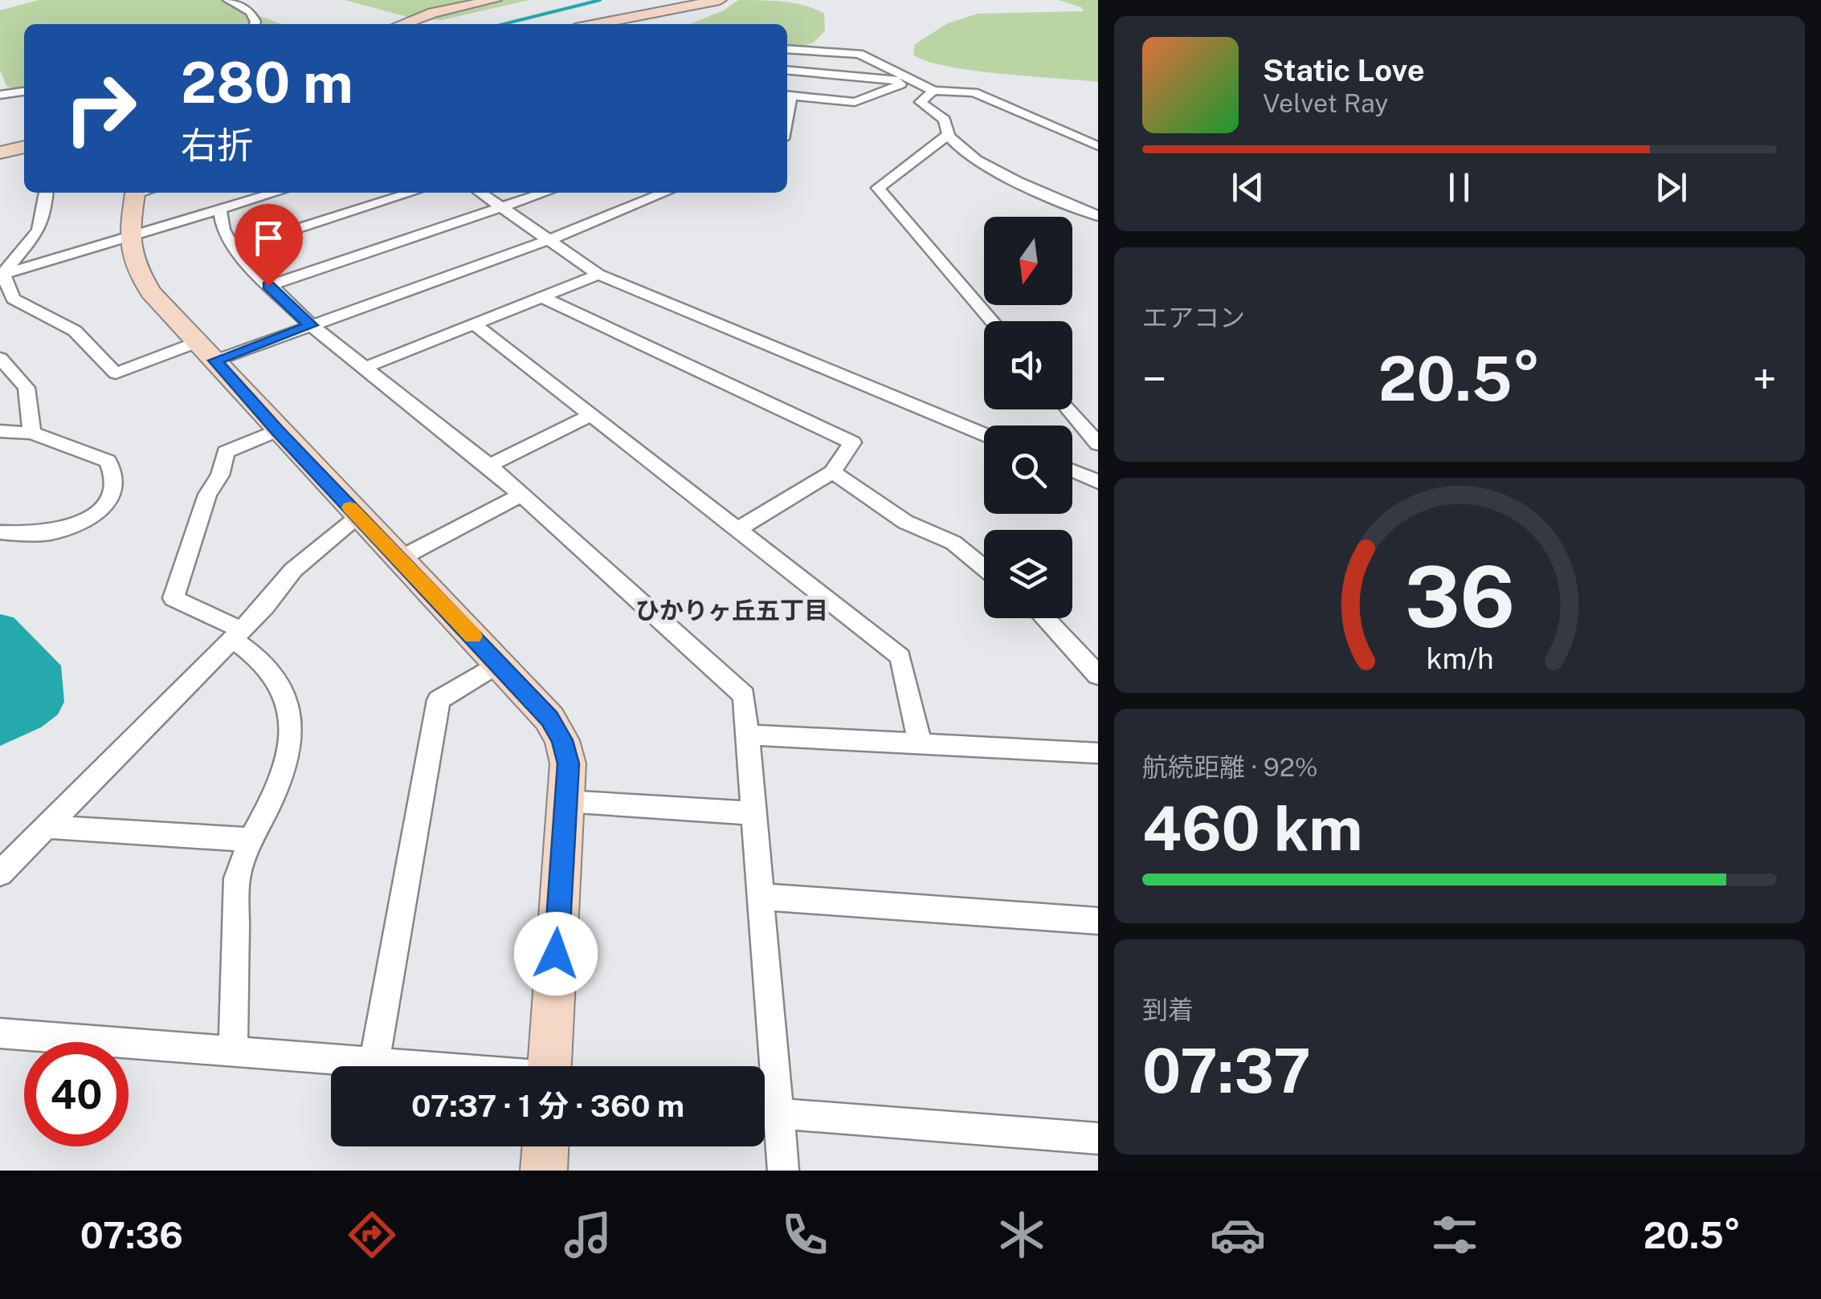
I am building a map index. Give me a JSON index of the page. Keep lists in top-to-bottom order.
{
  "districts": ["ひかりヶ丘五丁目"],
  "north": "bottom",
  "page": {
    "turn": ["280 m", "右折"],
    "song": ["Static Love", "Velvet Ray"],
    "tile": [
      "エアコン",
      ["航続距離 · 92%", "460 km"],
      ["到着", "07:37"]
    ],
    "heat": ["−", "20.5°", "+"],
    "limit": "40",
    "trip": "07:37 · 1 分 · 360 m",
    "tabs": ["07:36", "20.5°"],
    "gauge": ["36", "km/h"]
  }
}
